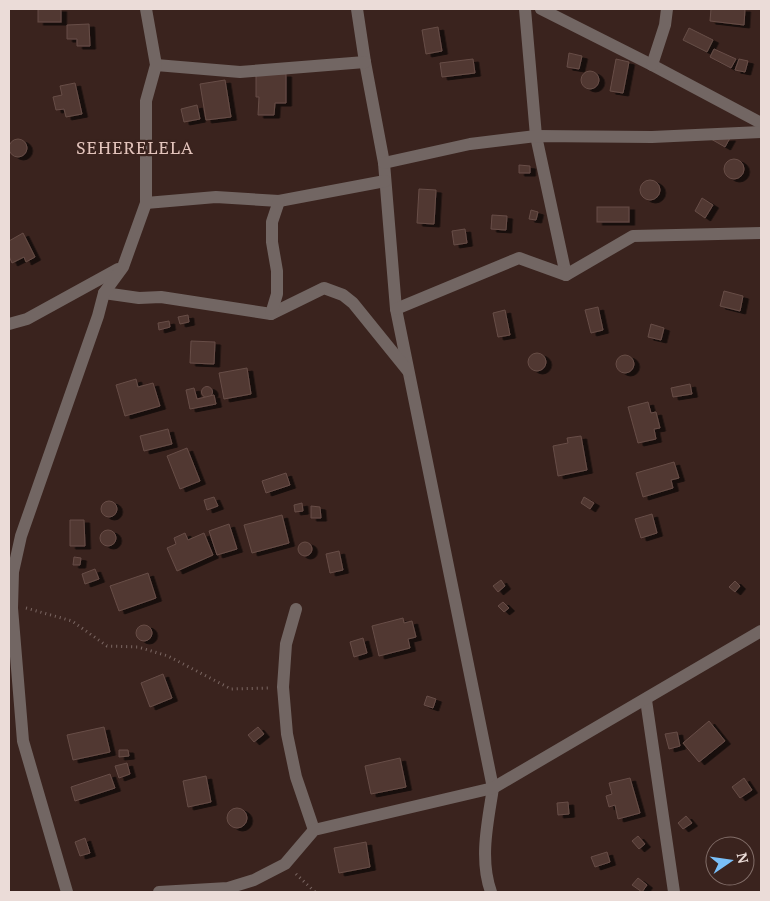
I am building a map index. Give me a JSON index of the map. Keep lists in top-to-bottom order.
{
  "districts": ["SEHERELELA"],
  "north": "right"
}
